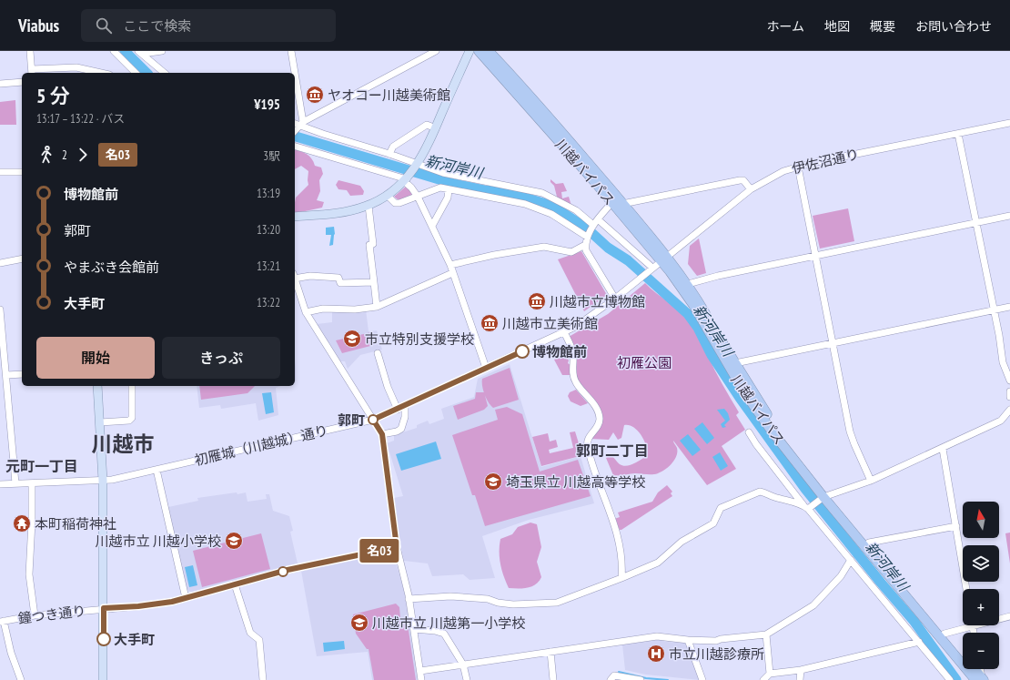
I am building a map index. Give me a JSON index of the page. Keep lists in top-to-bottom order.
{
  "streets": {
    "highway": ["川越バイパス"],
    "street": ["伊佐沼通り", "初雁城（川越城）通り", "鐘つき通り"]
  },
  "crossings": [
    ["伊佐沼通り", "川越バイパス"],
    ["伊佐沼通り", "初雁城（川越城）通り"],
    ["川越バイパス", "初雁城（川越城）通り"]
  ],
  "districts": ["川越市", "郭町二丁目", "元町一丁目"],
  "water": ["新河岸川"],
  "parks": ["初雁公園"],
  "places": {
    "museum": ["ヤオコー川越美術館", "川越市立博物館", "川越市立美術館"],
    "school or university": [
      "市立特別支援学校",
      "埼玉県立 川越高等学校",
      "川越市立 川越小学校",
      "川越市立 川越第一小学校"
    ],
    "other": ["博物館前", "郭町", "大手町"],
    "temple": ["本町稲荷神社"],
    "hospital": ["市立川越診療所"]
  },
  "lines": ["bus line 名03"],
  "north": "top",
  "page": {
    "header": "Viabus",
    "search": "ここで検索",
    "nav": [
      "ホーム",
      "地図",
      "概要",
      "お問い合わせ"
    ],
    "on_map": "名03",
    "heading": ["5 分", "13:17 – 13:22 · バス", "¥195"],
    "legs": ["2", "名03", "3駅"],
    "list": [
      {
        "name": "博物館前",
        "value": "13:19"
      },
      {
        "name": "郭町",
        "value": "13:20"
      },
      {
        "name": "やまぶき会館前",
        "value": "13:21"
      },
      {
        "name": "大手町",
        "value": "13:22"
      }
    ],
    "buttons": ["開始", "きっぷ"],
    "map_buttons": ["+", "−"]
  }
}
